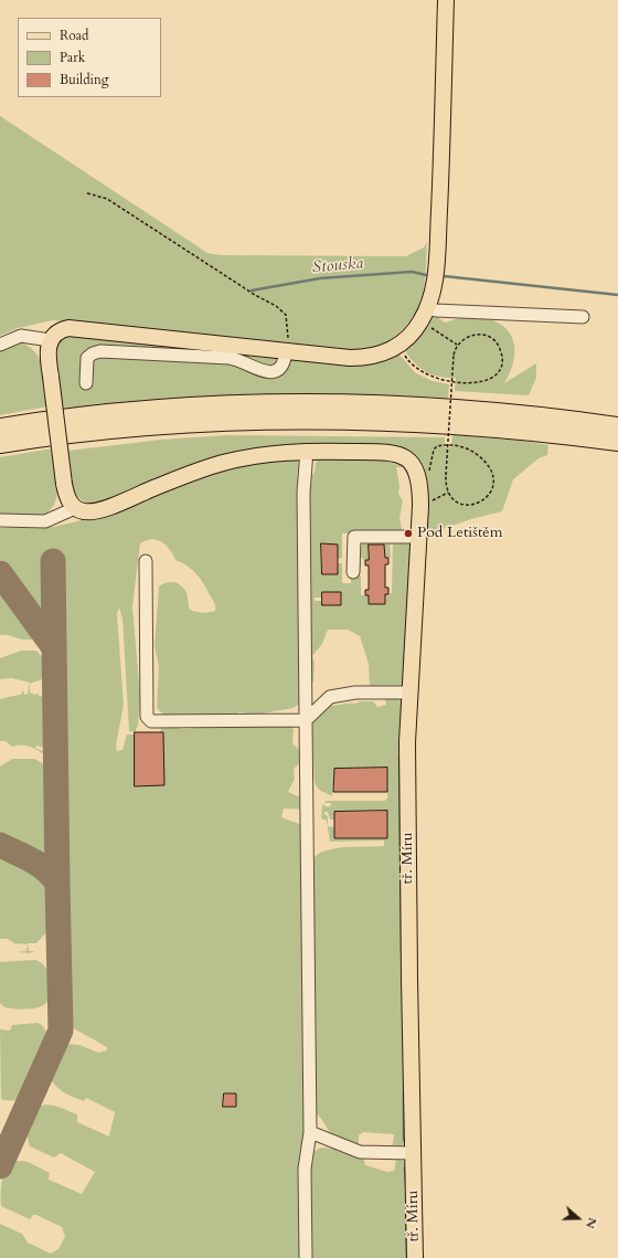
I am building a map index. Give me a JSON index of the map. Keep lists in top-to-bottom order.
{
  "streets": {
    "main road": ["tř. Míru"]
  },
  "water": ["Stouska"],
  "places": ["Pod Letištěm"],
  "legend": ["Road", "Park", "Building"],
  "north": "right"
}
